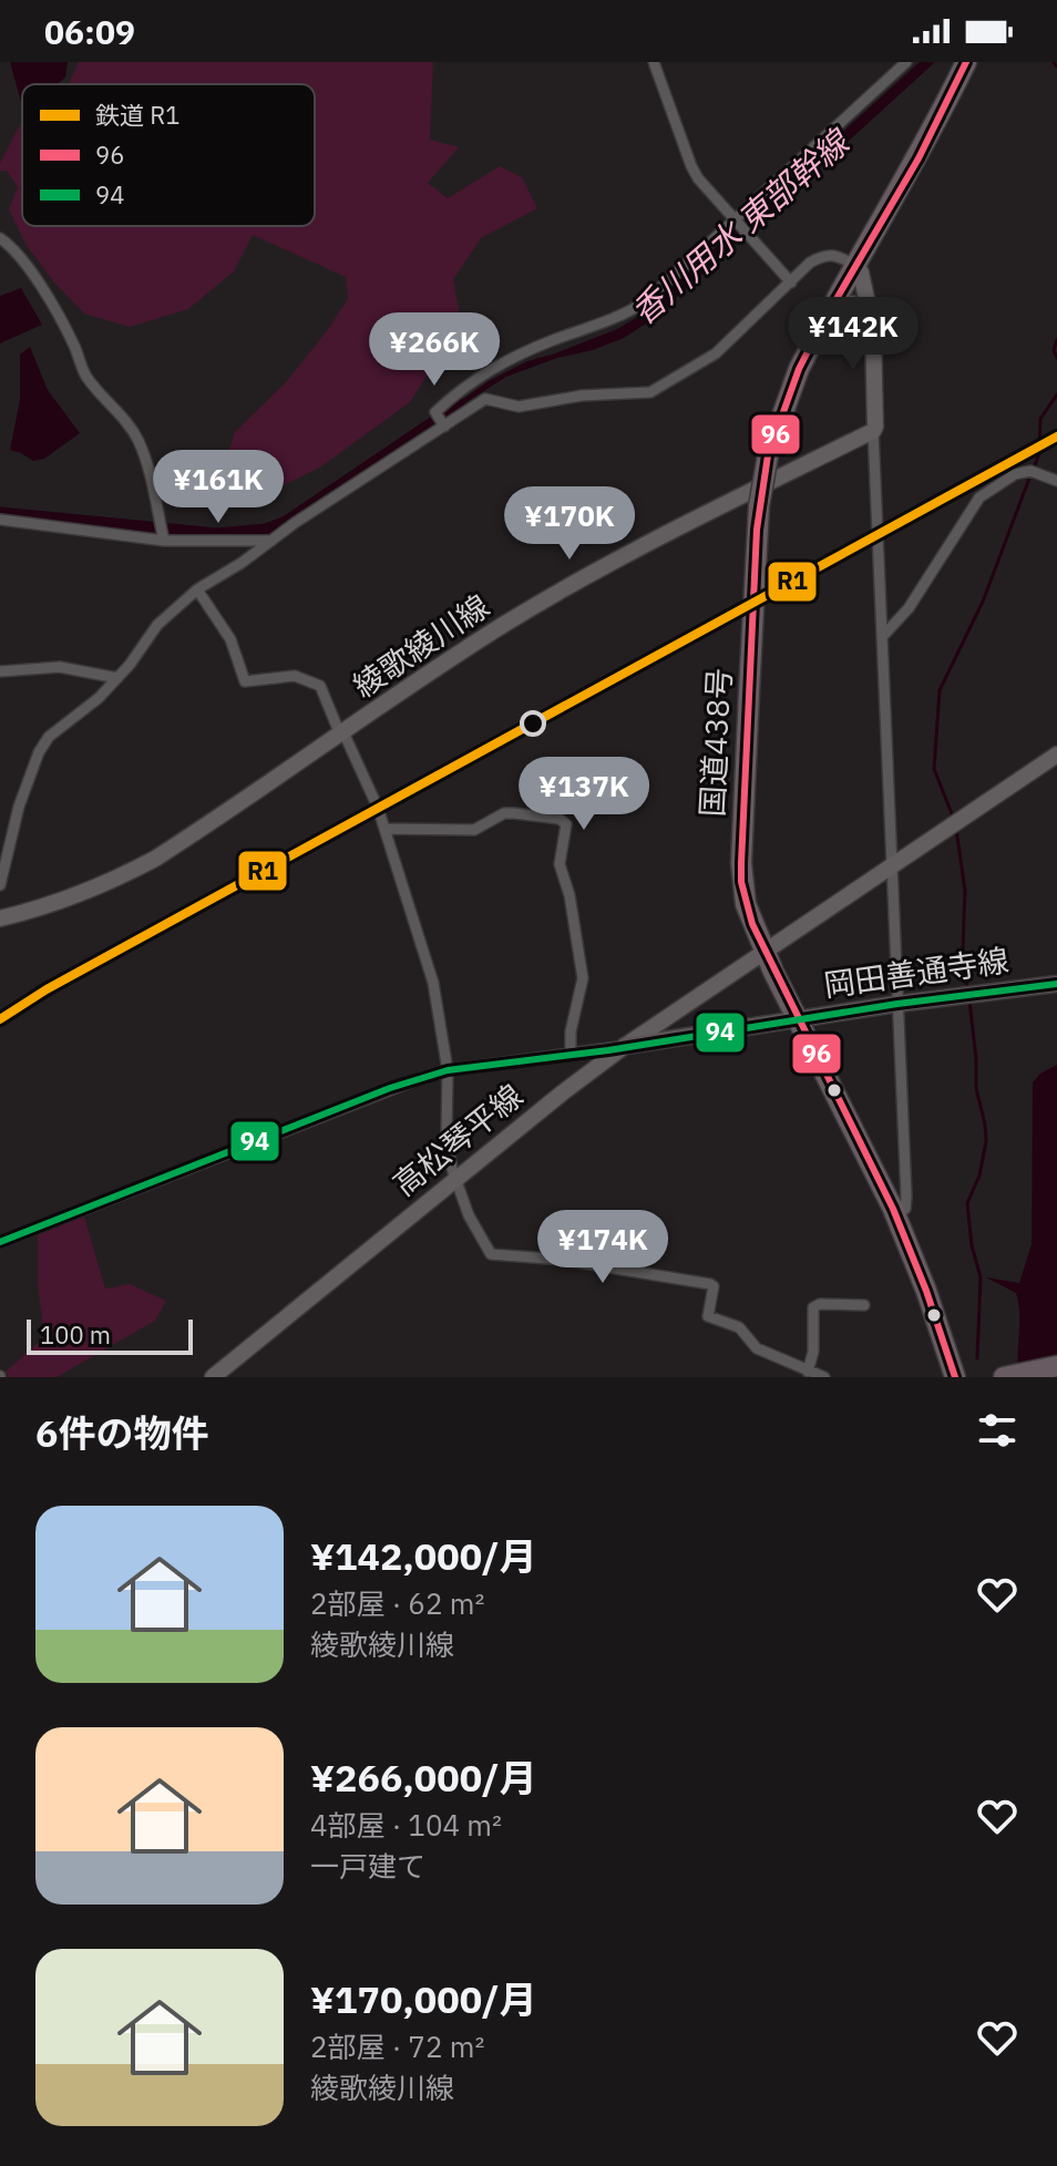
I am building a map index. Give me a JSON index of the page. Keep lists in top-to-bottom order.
{
  "streets": {
    "highway": ["国道438号"],
    "main road": ["綾歌綾川線", "岡田善通寺線", "高松琴平線"]
  },
  "crossings": [
    ["国道438号", "岡田善通寺線"],
    ["国道438号", "高松琴平線"],
    ["岡田善通寺線", "高松琴平線"]
  ],
  "water": ["香川用水 東部幹線"],
  "lines": ["transit line 96", "rail line R1", "transit line 94"],
  "legend": ["鉄道 R1", "96", "94"],
  "scale_bar": "100 m",
  "page": {
    "status": "06:09",
    "price": [
      "¥142K",
      "¥266K",
      "¥161K",
      "¥170K",
      "¥137K",
      "¥174K"
    ],
    "scale": "100 m",
    "heading": "6件の物件",
    "list": [
      {
        "name": "¥142,000/月",
        "note": "2部屋 · 62 m² · 綾歌綾川線"
      },
      {
        "name": "¥266,000/月",
        "note": "4部屋 · 104 m² · 一戸建て"
      },
      {
        "name": "¥170,000/月",
        "note": "2部屋 · 72 m² · 綾歌綾川線"
      }
    ]
  }
}
